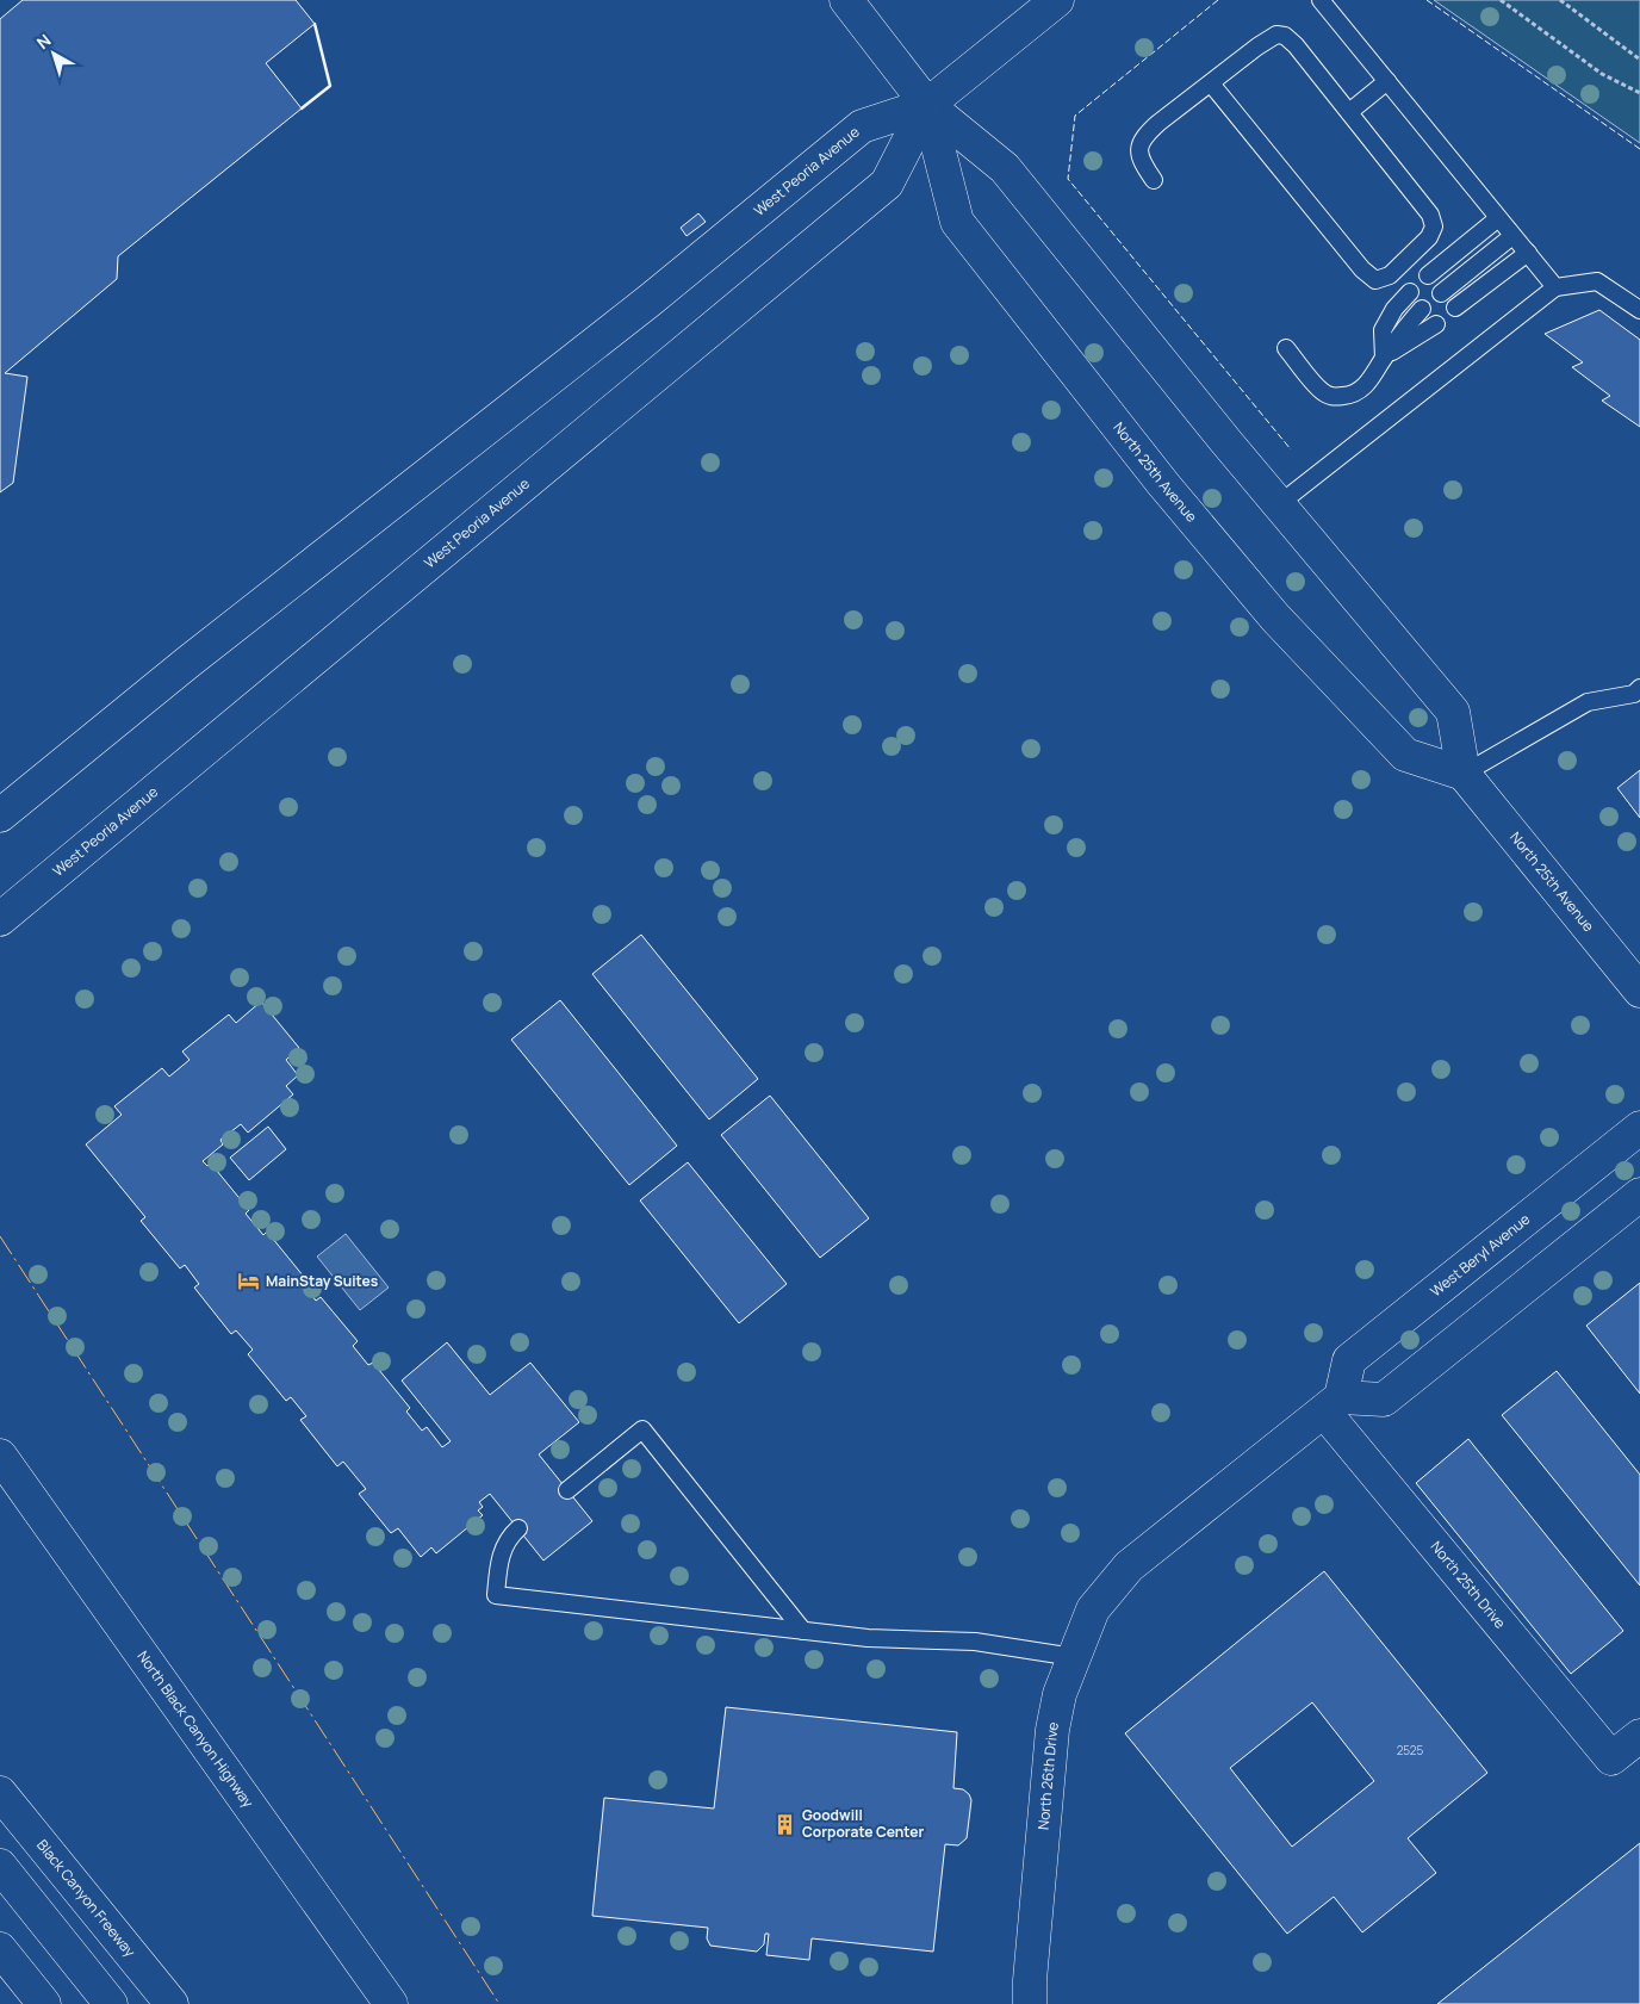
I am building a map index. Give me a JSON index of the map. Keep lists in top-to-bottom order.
{
  "streets": {
    "main road": [
      "West Peoria Avenue",
      "North 25th Avenue",
      "West Beryl Avenue",
      "North 25th Drive",
      "North Black Canyon Highway",
      "North 26th Drive",
      "Black Canyon Freeway"
    ]
  },
  "crossings": [
    ["West Peoria Avenue", "North 25th Avenue"],
    ["West Beryl Avenue", "North 25th Drive"],
    ["West Beryl Avenue", "North 26th Drive"],
    ["North 25th Drive", "North 26th Drive"]
  ],
  "places": {
    "hotel": ["MainStay Suites"],
    "building": ["Goodwill Corporate Center"]
  },
  "house_numbers": ["2525"],
  "north": "top left"
}
